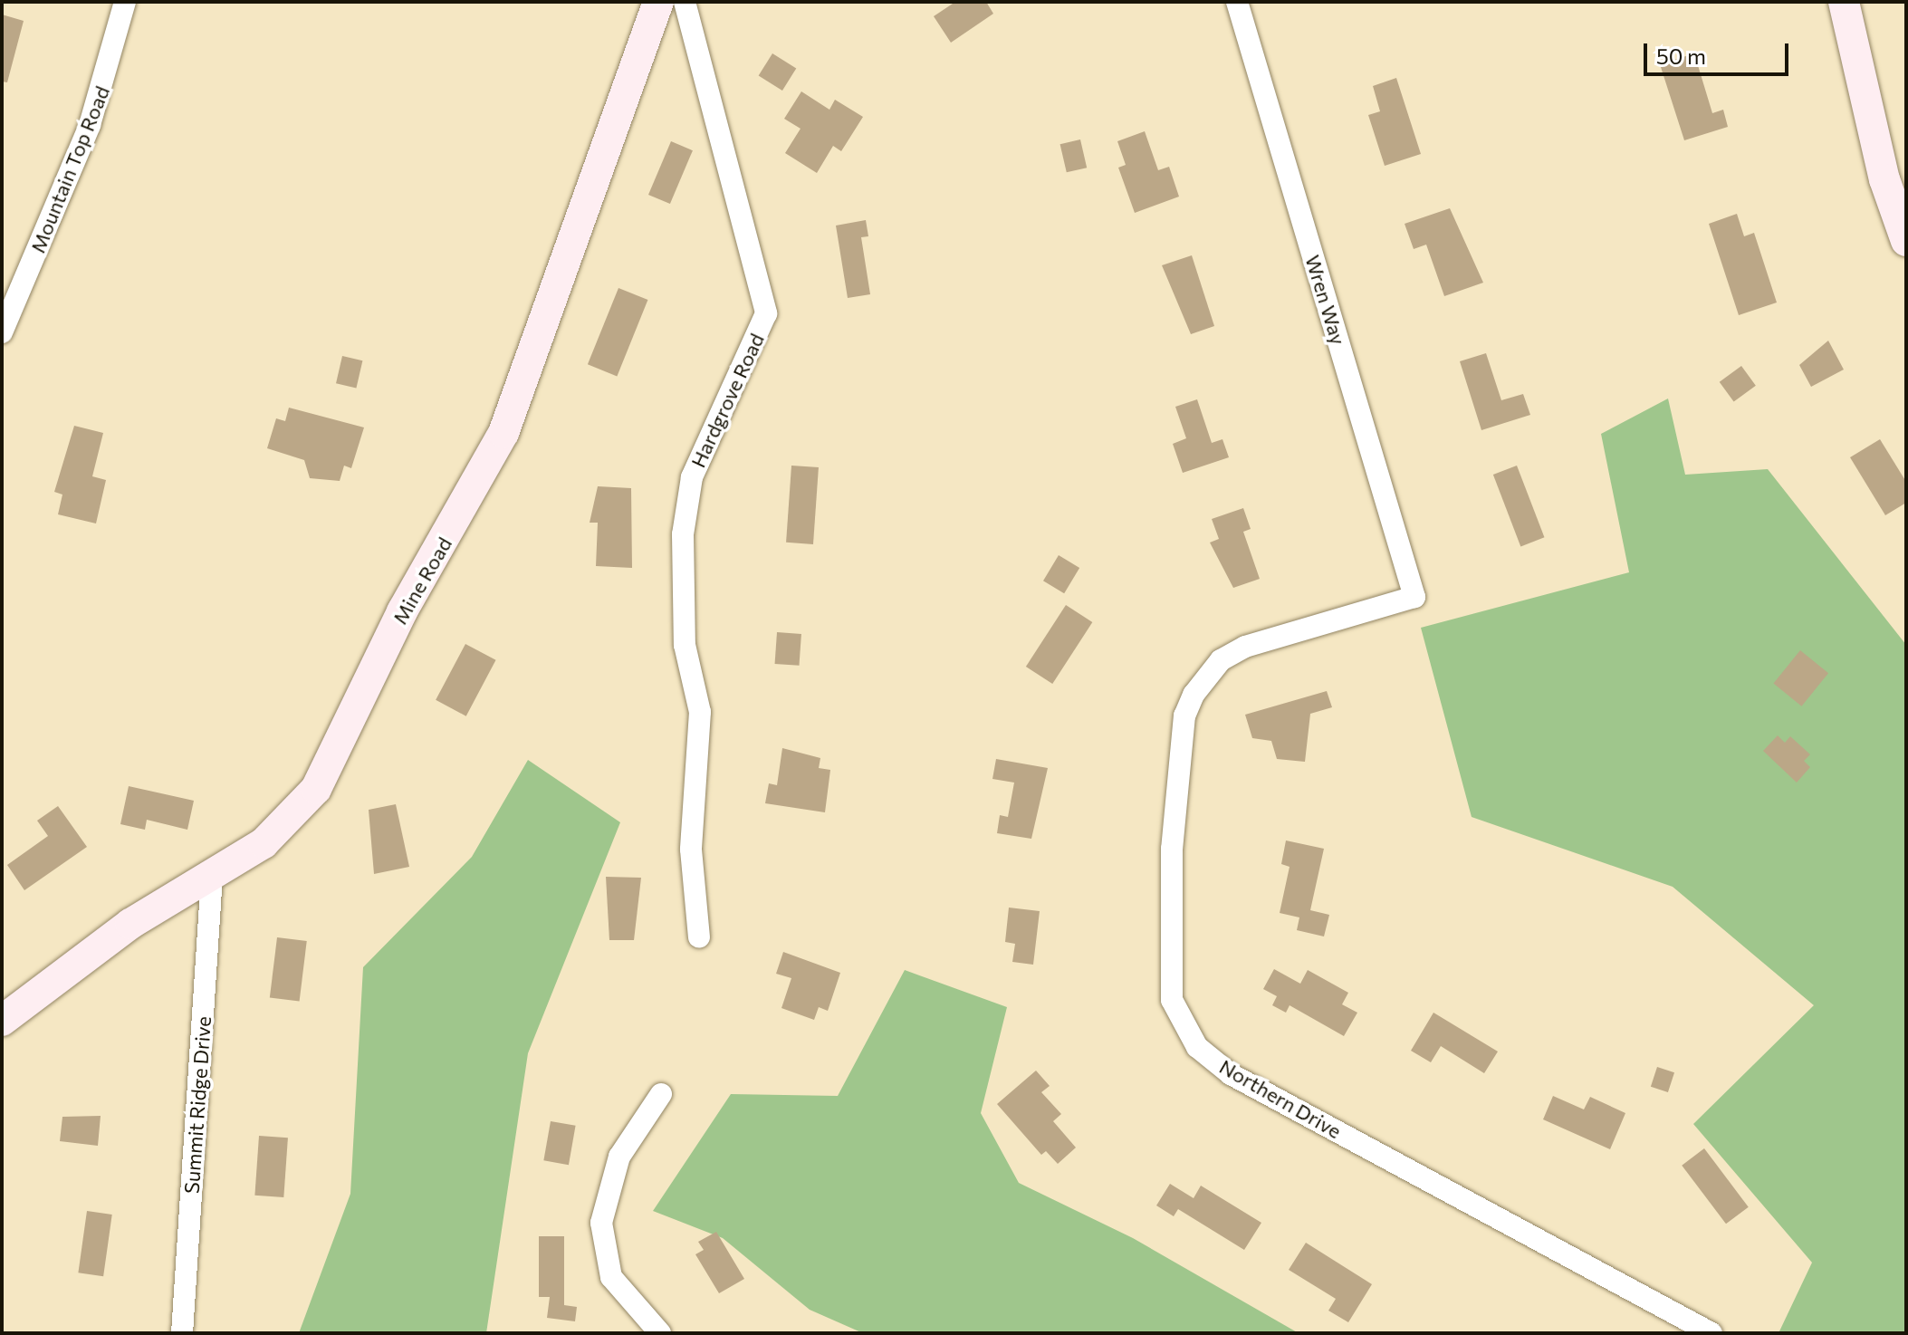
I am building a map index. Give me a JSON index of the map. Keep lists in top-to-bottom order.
{
  "streets": {
    "street": [
      "Mountain Top Road",
      "Wren Way",
      "Hardgrove Road",
      "Mine Road",
      "Northern Drive",
      "Summit Ridge Drive"
    ]
  },
  "crossings": [
    ["Wren Way", "Northern Drive"],
    ["Mine Road", "Summit Ridge Drive"]
  ],
  "scale_bar": "50 m"
}
